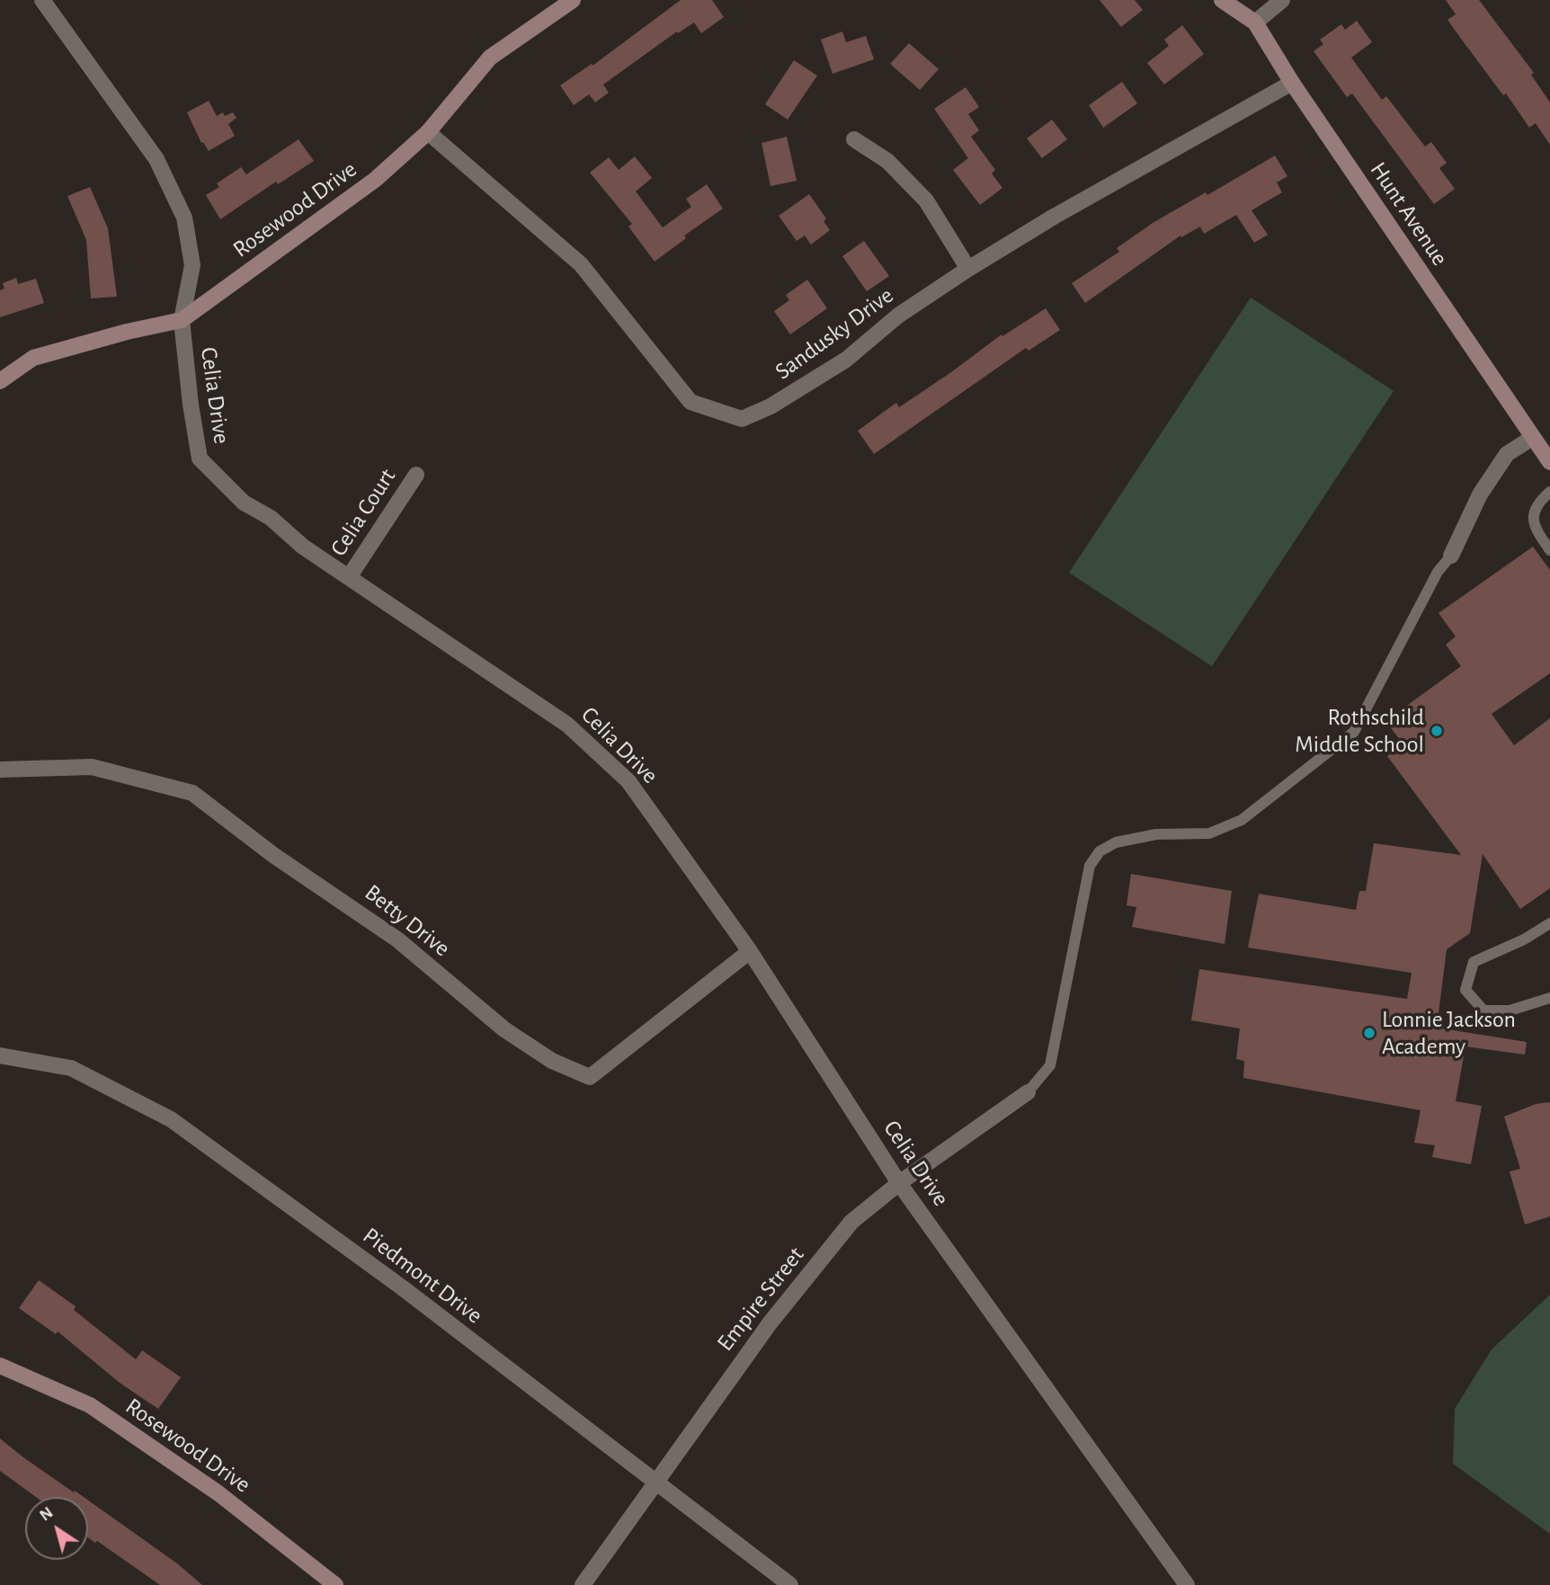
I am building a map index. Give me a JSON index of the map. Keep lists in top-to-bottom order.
{
  "streets": {
    "street": [
      "Rosewood Drive",
      "Hunt Avenue",
      "Sandusky Drive",
      "Celia Drive",
      "Celia Court",
      "Betty Drive",
      "Piedmont Drive",
      "Empire Street"
    ]
  },
  "crossings": [
    ["Rosewood Drive", "Sandusky Drive"],
    ["Rosewood Drive", "Celia Drive"],
    ["Hunt Avenue", "Sandusky Drive"],
    ["Celia Drive", "Celia Court"],
    ["Celia Drive", "Betty Drive"],
    ["Celia Drive", "Empire Street"],
    ["Piedmont Drive", "Empire Street"]
  ],
  "places": ["Rothschild Middle School", "Lonnie Jackson Academy"],
  "north": "top left"
}
